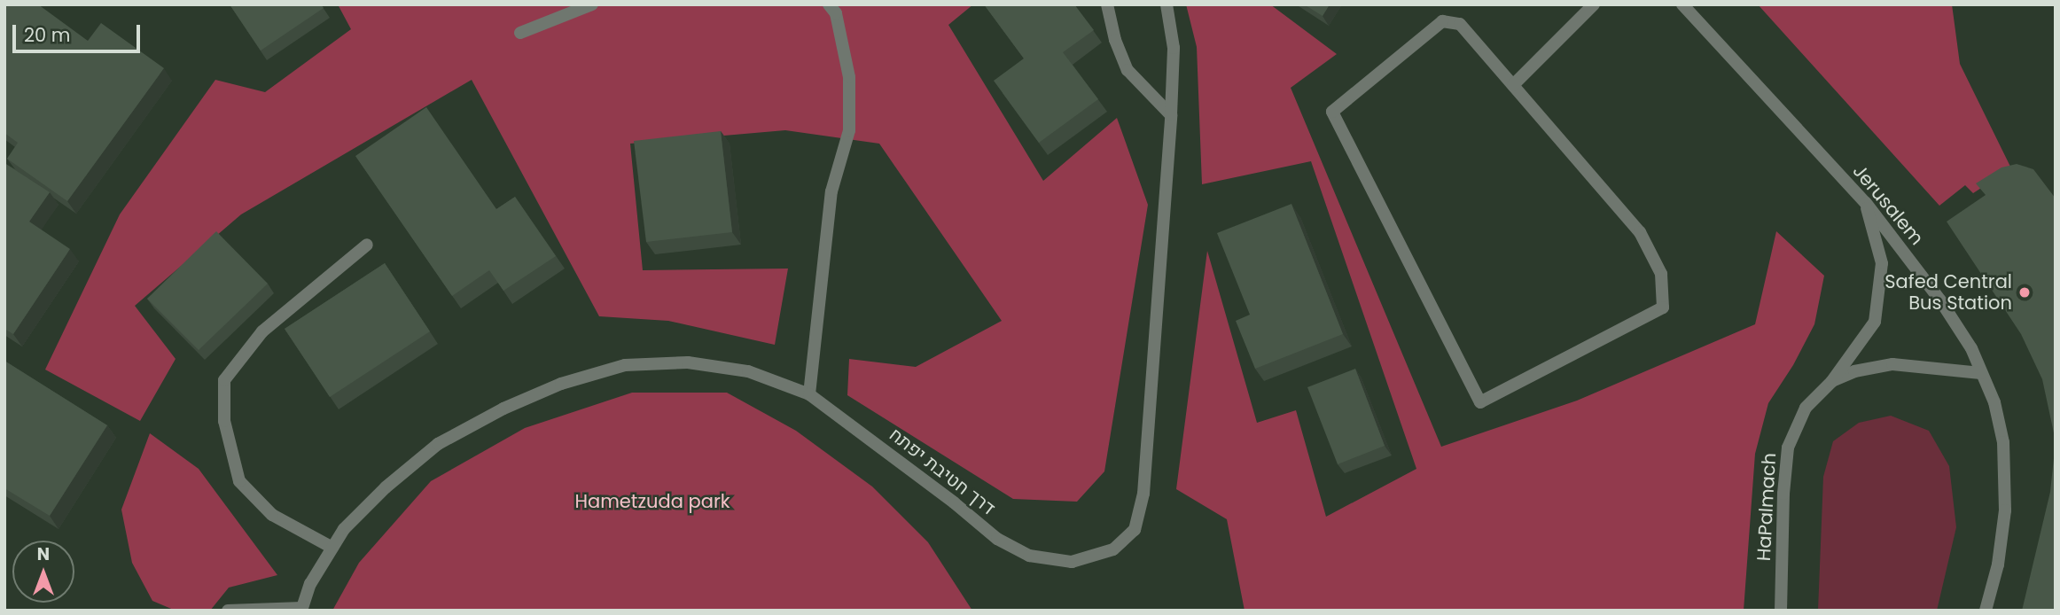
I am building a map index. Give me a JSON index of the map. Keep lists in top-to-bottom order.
{
  "streets": {
    "street": ["Jerusalem", "דרך חטיבת יפתח", "HaPalmach"]
  },
  "crossings": [
    ["Jerusalem", "HaPalmach"]
  ],
  "parks": ["Hametzuda park"],
  "places": ["Safed Central Bus Station"],
  "scale_bar": "20 m",
  "north": "top"
}
